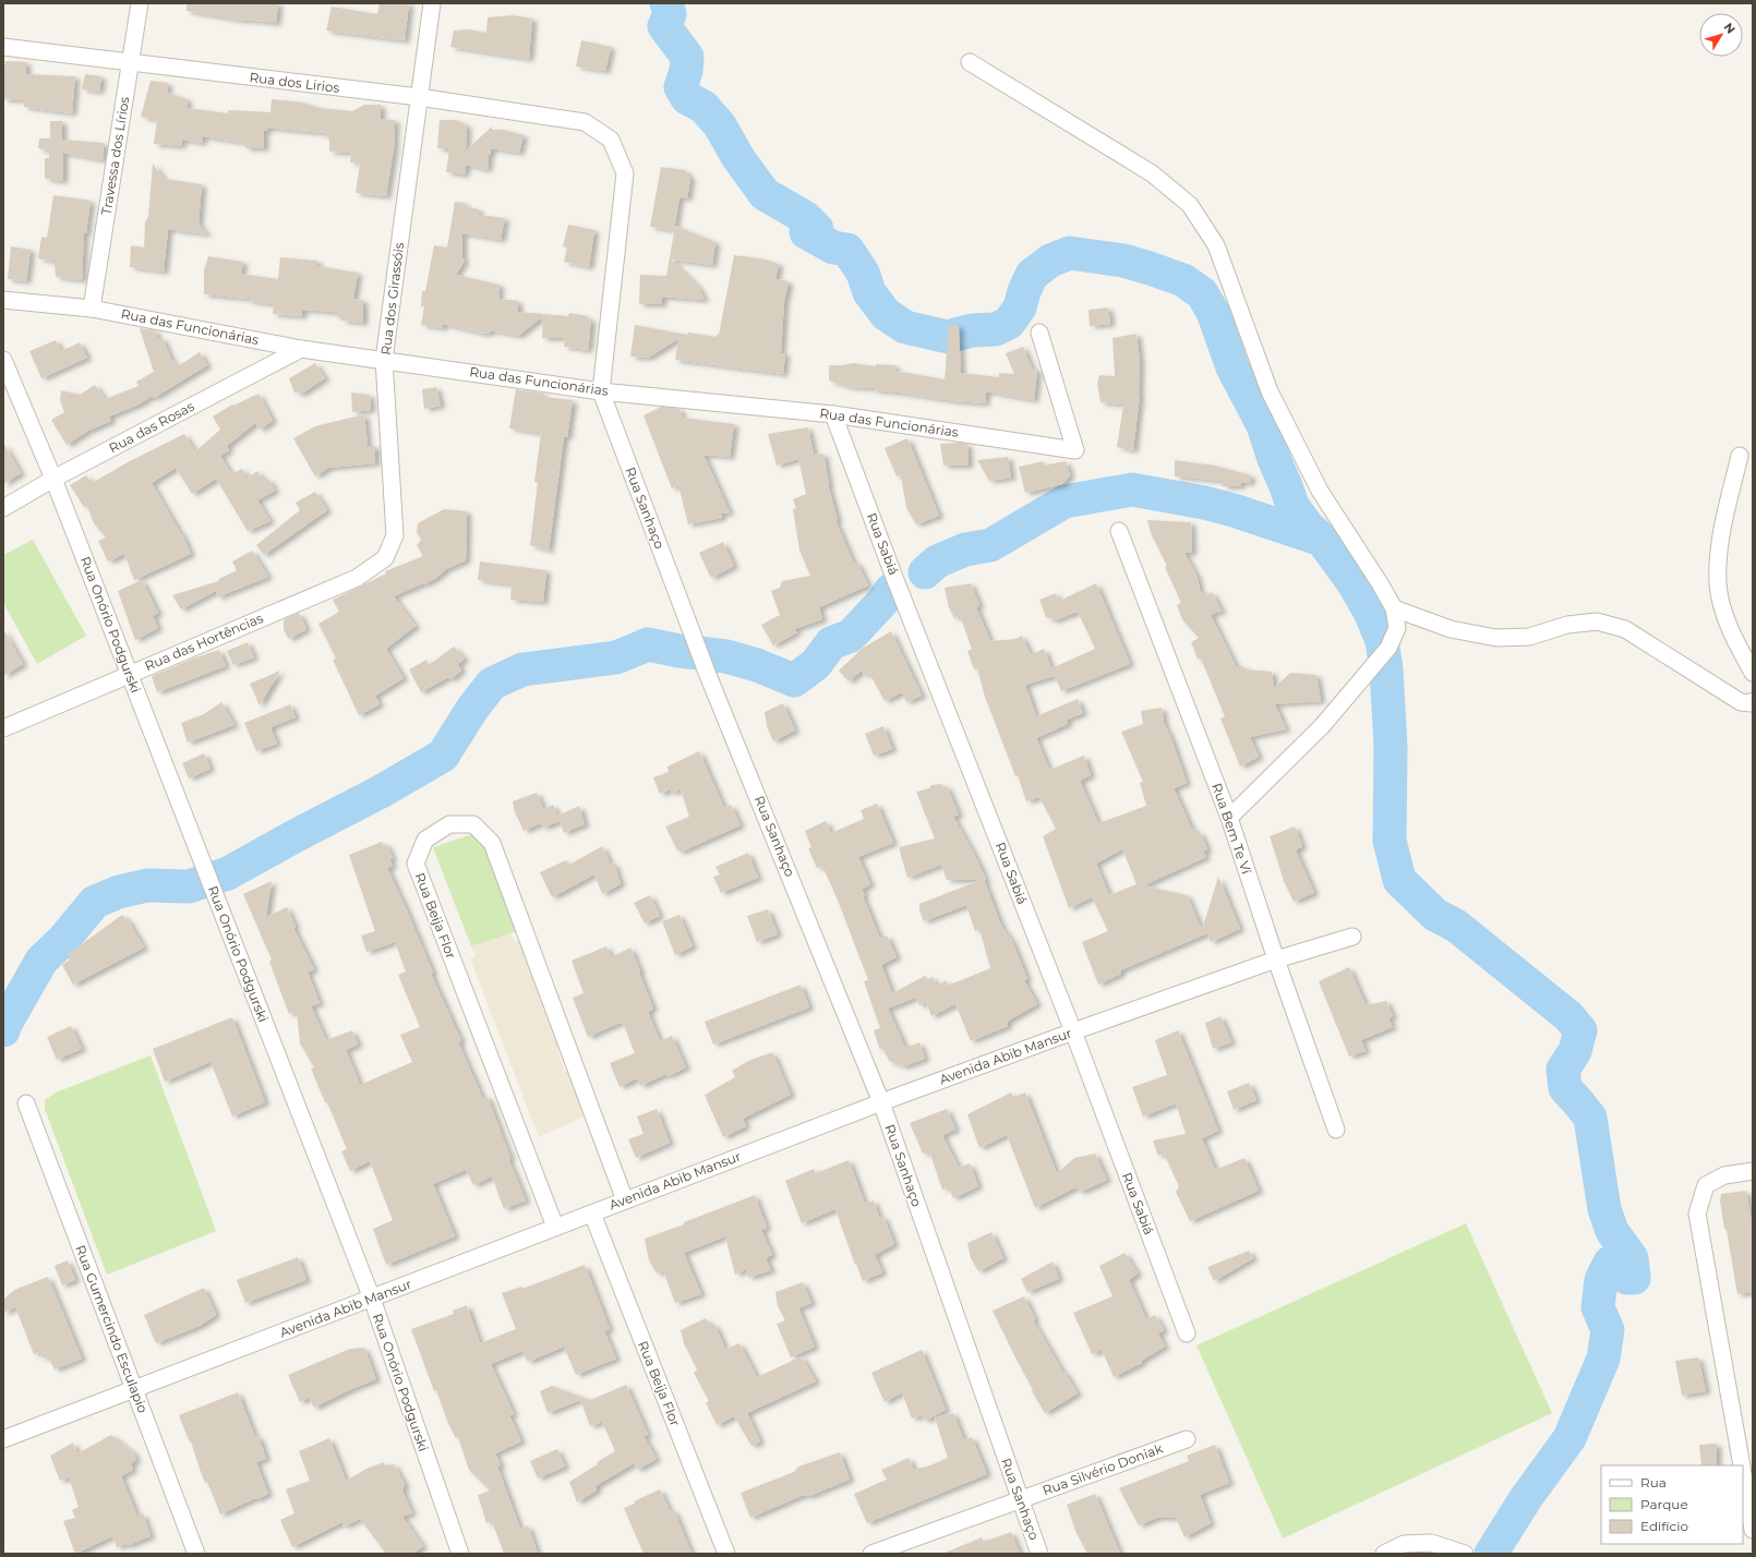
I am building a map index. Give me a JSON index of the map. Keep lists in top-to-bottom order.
{
  "streets": {
    "street": [
      "Rua dos Lirios",
      "Travessa dos Lírios",
      "Rua dos Girassóis",
      "Rua das Funcionárias",
      "Rua das Rosas",
      "Rua Sanhaço",
      "Rua Sabiá",
      "Rua Onório Podgurski",
      "Rua das Hortências",
      "Rua Bem Te Ví",
      "Rua Beija Flor",
      "Avenida Abib Mansur",
      "Rua Gumercindo Esculapio",
      "Rua Silvério Doniak"
    ]
  },
  "crossings": [
    ["Rua dos Lirios", "Travessa dos Lírios"],
    ["Rua dos Lirios", "Rua dos Girassóis"],
    ["Rua dos Lirios", "Rua Sanhaço"],
    ["Travessa dos Lírios", "Rua das Funcionárias"],
    ["Rua dos Girassóis", "Rua das Funcionárias"],
    ["Rua dos Girassóis", "Rua das Hortências"],
    ["Rua das Funcionárias", "Rua das Rosas"],
    ["Rua das Funcionárias", "Rua Sanhaço"],
    ["Rua das Funcionárias", "Rua Sabiá"],
    ["Rua das Rosas", "Rua Onório Podgurski"],
    ["Rua Sanhaço", "Avenida Abib Mansur"],
    ["Rua Sanhaço", "Rua Silvério Doniak"],
    ["Rua Sabiá", "Avenida Abib Mansur"],
    ["Rua Onório Podgurski", "Rua das Hortências"],
    ["Rua Onório Podgurski", "Avenida Abib Mansur"],
    ["Rua Bem Te Ví", "Avenida Abib Mansur"],
    ["Rua Beija Flor", "Avenida Abib Mansur"],
    ["Avenida Abib Mansur", "Rua Gumercindo Esculapio"]
  ],
  "legend": ["Rua", "Parque", "Edifício"],
  "north": "top right"
}
